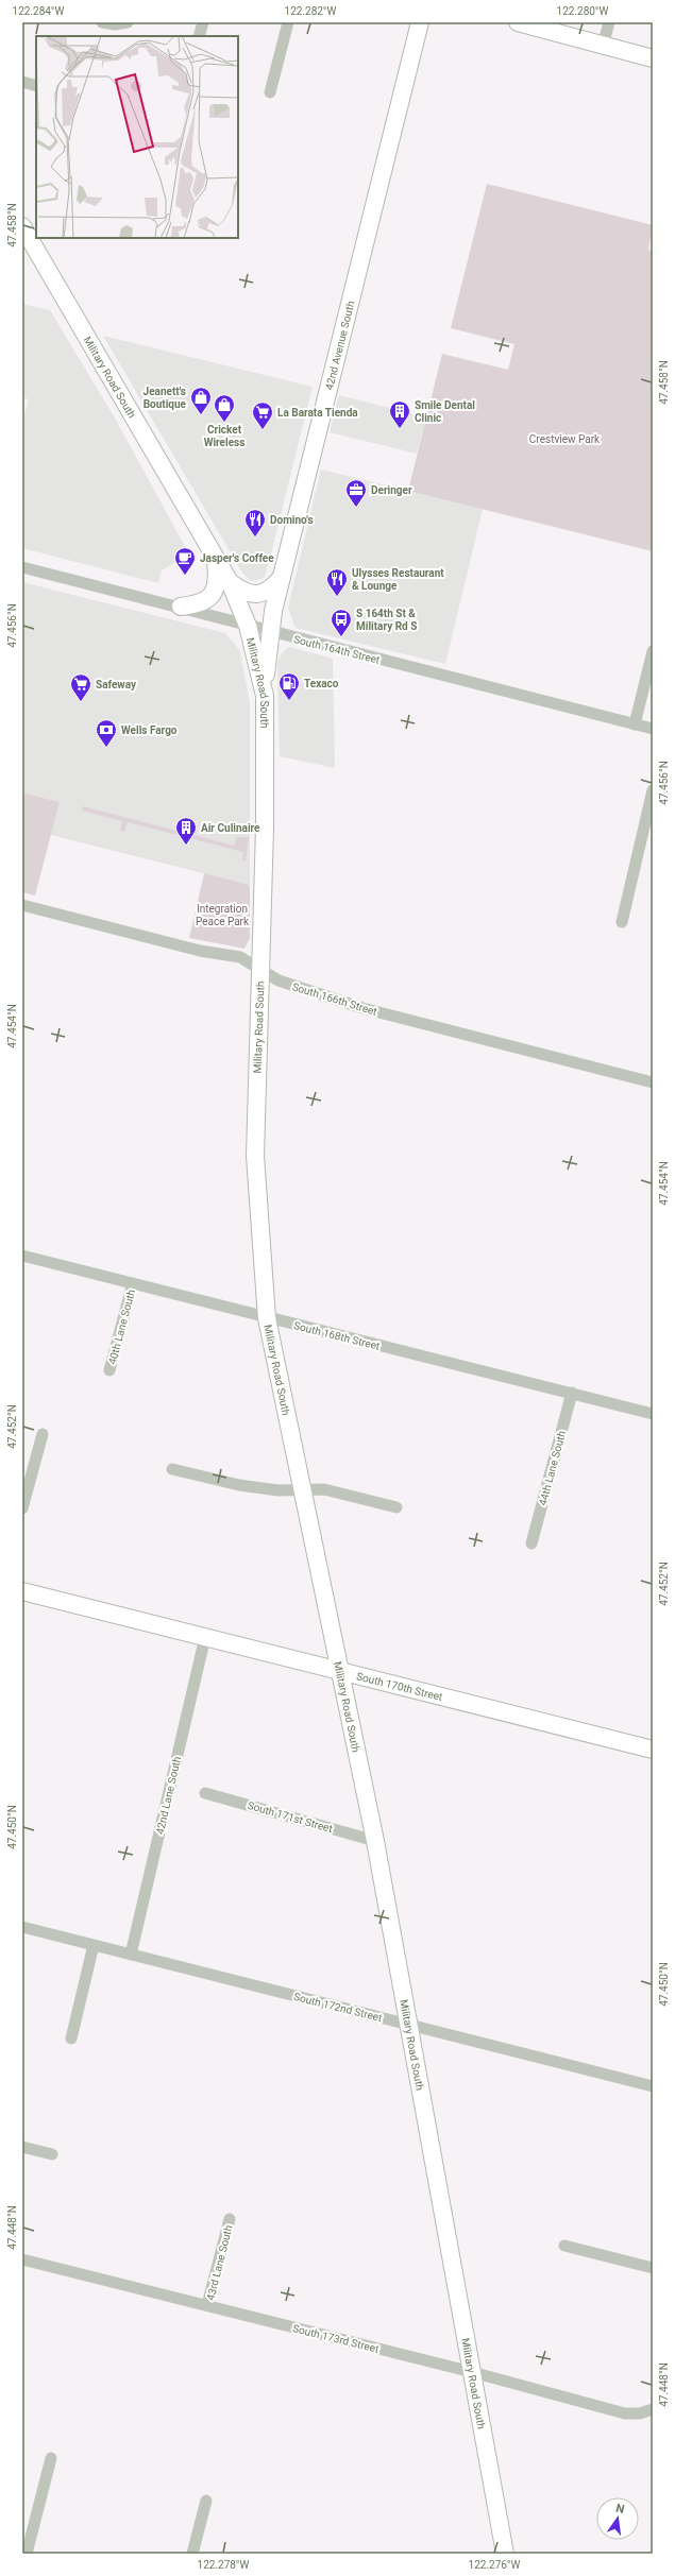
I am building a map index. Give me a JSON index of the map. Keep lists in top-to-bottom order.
{
  "streets": {
    "main road": ["42nd Avenue South", "Military Road South", "South 170th Street"],
    "street": [
      "South 164th Street",
      "South 166th Street",
      "40th Lane South",
      "South 168th Street",
      "44th Lane South",
      "42nd Lane South",
      "South 171st Street",
      "South 172nd Street",
      "43rd Lane South",
      "South 173rd Street"
    ]
  },
  "crossings": [
    ["42nd Avenue South", "Military Road South"],
    ["42nd Avenue South", "South 164th Street"],
    ["Military Road South", "South 164th Street"],
    ["Military Road South", "South 166th Street"],
    ["Military Road South", "South 168th Street"],
    ["Military Road South", "South 170th Street"],
    ["Military Road South", "South 171st Street"],
    ["Military Road South", "South 172nd Street"],
    ["Military Road South", "South 173rd Street"],
    ["40th Lane South", "South 168th Street"],
    ["South 168th Street", "44th Lane South"],
    ["South 170th Street", "42nd Lane South"],
    ["42nd Lane South", "South 172nd Street"],
    ["43rd Lane South", "South 173rd Street"]
  ],
  "parks": ["Crestview Park", "Integration Peace Park"],
  "places": {
    "shop": ["Jeanett's Boutique", "Cricket Wireless"],
    "building": ["Smile Dental Clinic", "Air Culinaire"],
    "supermarket": ["La Barata Tienda", "Safeway"],
    "office": ["Deringer"],
    "restaurant": ["Domino's", "Ulysses Restaurant & Lounge"],
    "cafe": ["Jasper's Coffee"],
    "bus stop": ["S 164th St & Military Rd S"],
    "fuel station": ["Texaco"],
    "bank": ["Wells Fargo"]
  },
  "north": "top",
  "coordinates": [
    "122.284°W",
    "122.282°W",
    "122.280°W",
    "47.458°N",
    "47.456°N",
    "47.454°N",
    "47.452°N",
    "47.450°N",
    "47.448°N",
    "122.278°W",
    "122.276°W"
  ]
}
